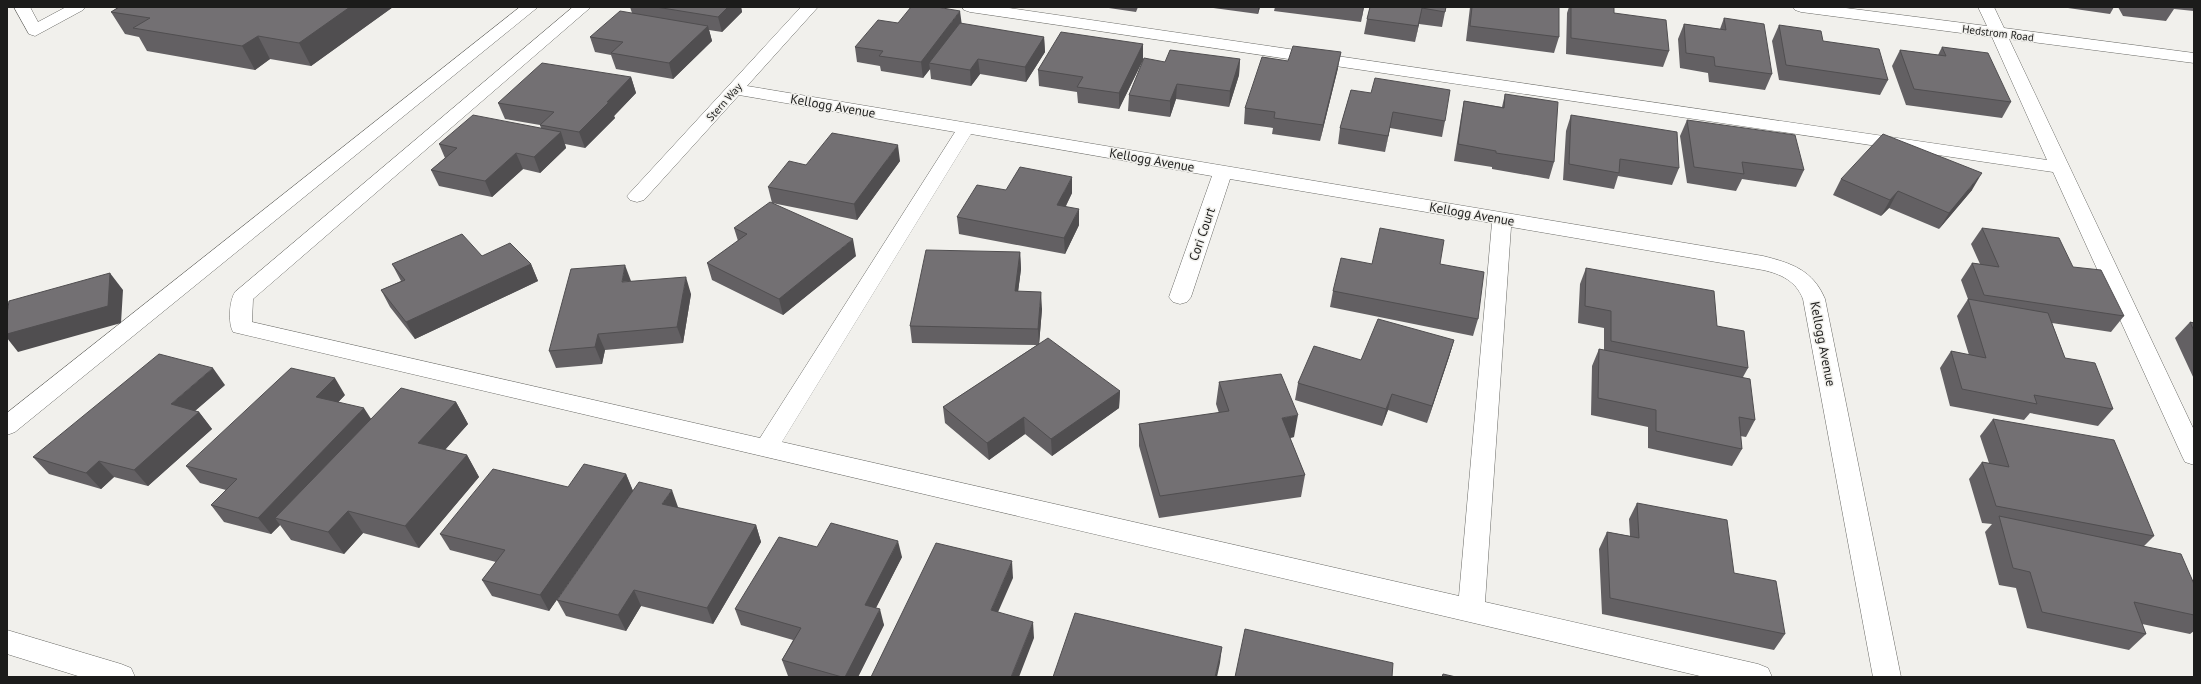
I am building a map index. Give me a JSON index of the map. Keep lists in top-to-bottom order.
{
  "streets": {
    "street": [
      "Hedstrom Road",
      "Stern Way",
      "Kellogg Avenue",
      "Cori Court"
    ]
  },
  "crossings": [
    ["Stern Way", "Kellogg Avenue"],
    ["Kellogg Avenue", "Cori Court"]
  ]
}
